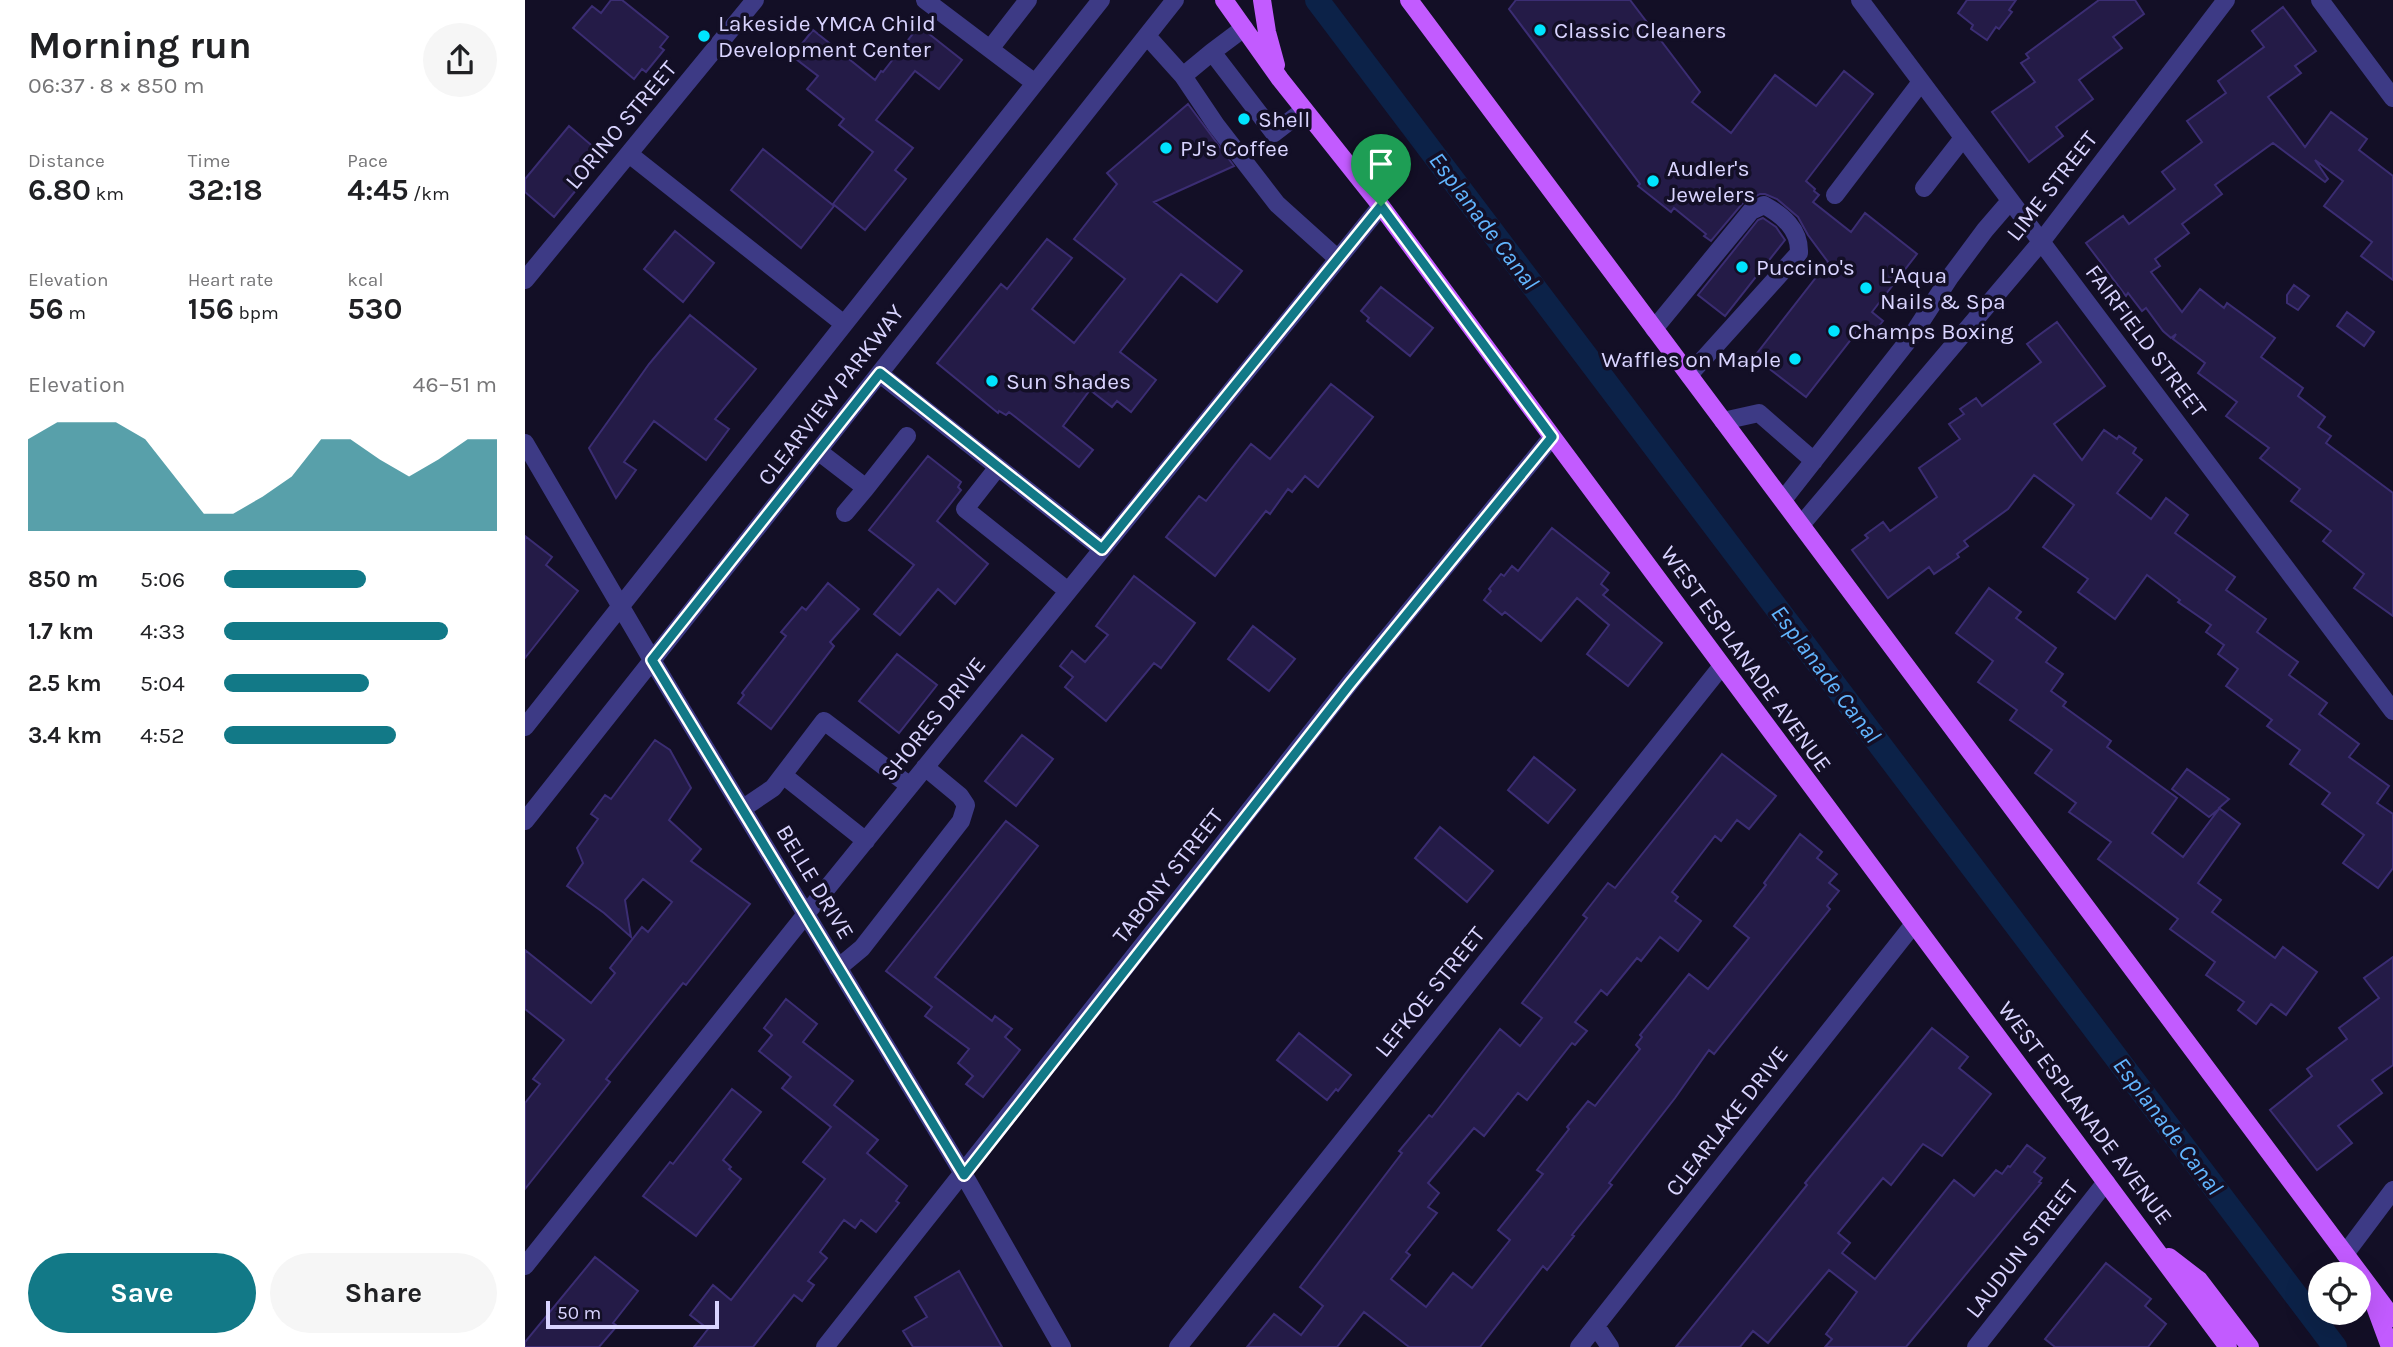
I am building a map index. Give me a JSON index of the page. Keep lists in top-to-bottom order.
{
  "streets": {
    "main road": ["WEST ESPLANADE AVENUE"],
    "street": [
      "LORINO STREET",
      "LIME STREET",
      "FAIRFIELD STREET",
      "CLEARVIEW PARKWAY",
      "SHORES DRIVE",
      "TABONY STREET",
      "BELLE DRIVE",
      "LEFKOE STREET",
      "CLEARLAKE DRIVE",
      "LAUDUN STREET"
    ]
  },
  "crossings": [
    ["LIME STREET", "FAIRFIELD STREET"],
    ["CLEARVIEW PARKWAY", "BELLE DRIVE"],
    ["WEST ESPLANADE AVENUE", "SHORES DRIVE"],
    ["WEST ESPLANADE AVENUE", "TABONY STREET"],
    ["WEST ESPLANADE AVENUE", "LEFKOE STREET"],
    ["WEST ESPLANADE AVENUE", "CLEARLAKE DRIVE"],
    ["WEST ESPLANADE AVENUE", "LAUDUN STREET"],
    ["SHORES DRIVE", "BELLE DRIVE"],
    ["TABONY STREET", "BELLE DRIVE"]
  ],
  "water": ["Esplanade Canal"],
  "places": [
    "Classic Cleaners",
    "Lakeside YMCA Child Development Center",
    "Shell",
    "PJ's Coffee",
    "Audler's Jewelers",
    "Puccino's",
    "L'Aqua Nails & Spa",
    "Champs Boxing",
    "Waffles on Maple",
    "Sun Shades"
  ],
  "scale_bar": "50 m",
  "page": {
    "heading": ["Morning run", "06:37 · 8 × 850 m"],
    "stats": [
      ["Distance", "6.80 km"],
      ["Time", "32:18"],
      ["Pace", "4:45 /km"],
      ["Elevation", "56 m"],
      ["Heart rate", "156 bpm"],
      ["kcal", "530"]
    ],
    "chart": ["Elevation", "46–51 m"],
    "list": [
      {
        "name": "850 m",
        "note": "5:06"
      },
      {
        "name": "1.7 km",
        "note": "4:33"
      },
      {
        "name": "2.5 km",
        "note": "5:04"
      },
      {
        "name": "3.4 km",
        "note": "4:52"
      }
    ],
    "buttons": ["Save", "Share"],
    "scale": "50 m"
  }
}
